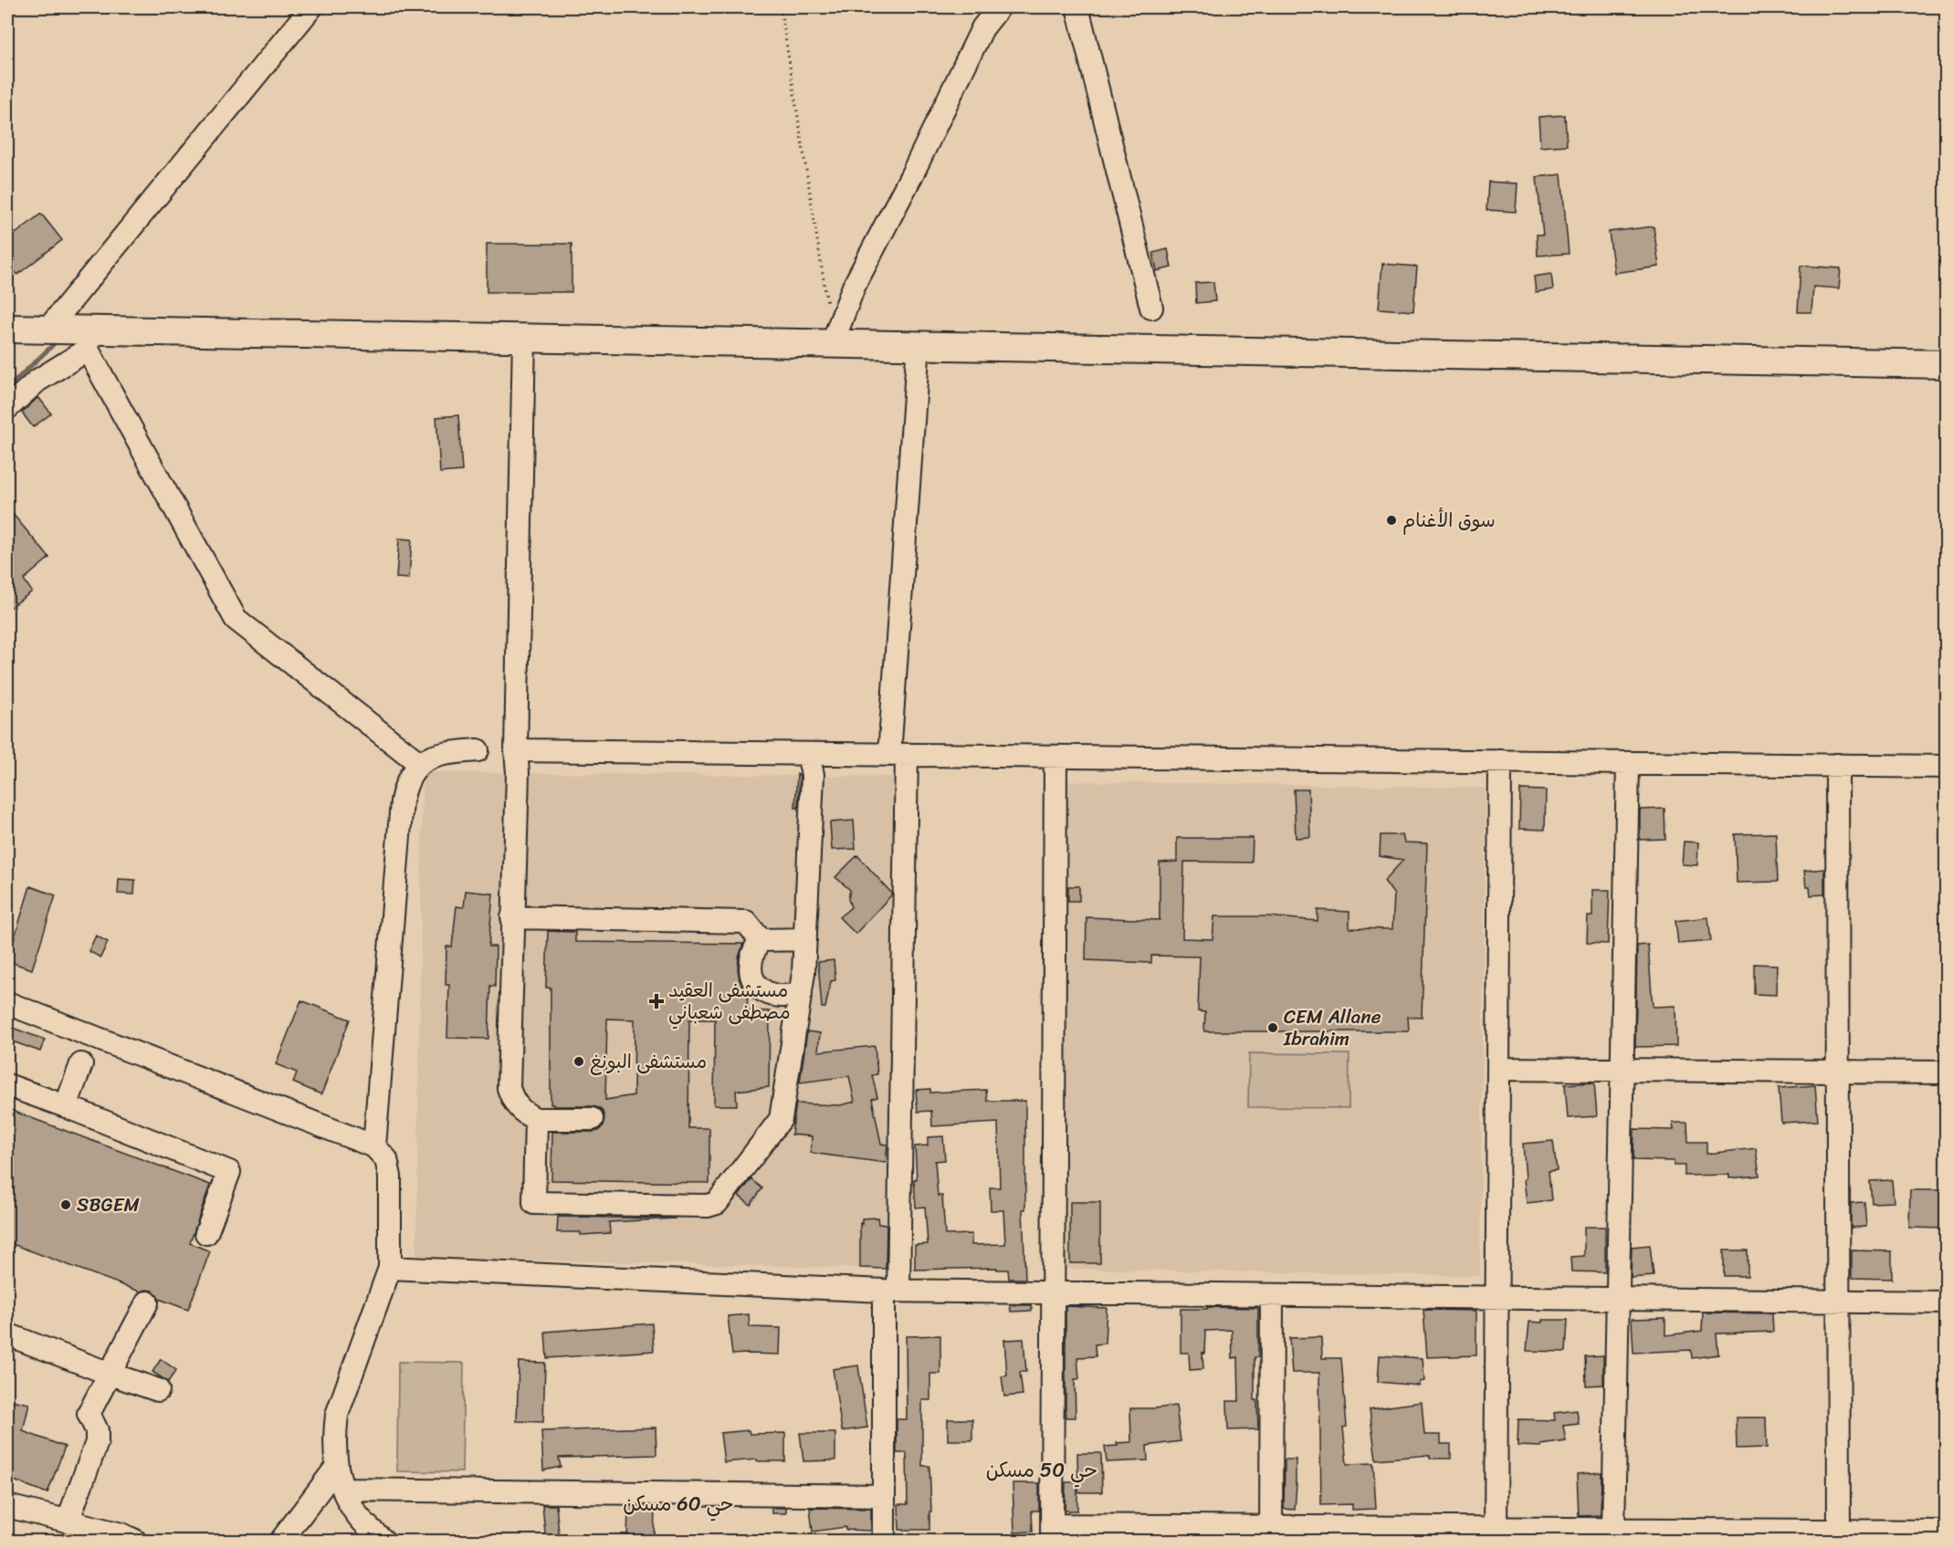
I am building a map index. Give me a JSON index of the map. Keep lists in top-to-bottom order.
{
  "districts": ["حي 50 مسكن", "حي 60 مسكن"],
  "places": {
    "other": [
      "سوق الأغنام",
      "CEM Allane Ibrahim",
      "مستشفى البونغ",
      "SBGEM"
    ],
    "health": ["مستشفى العقيد مصطفى شعباني"]
  }
}
